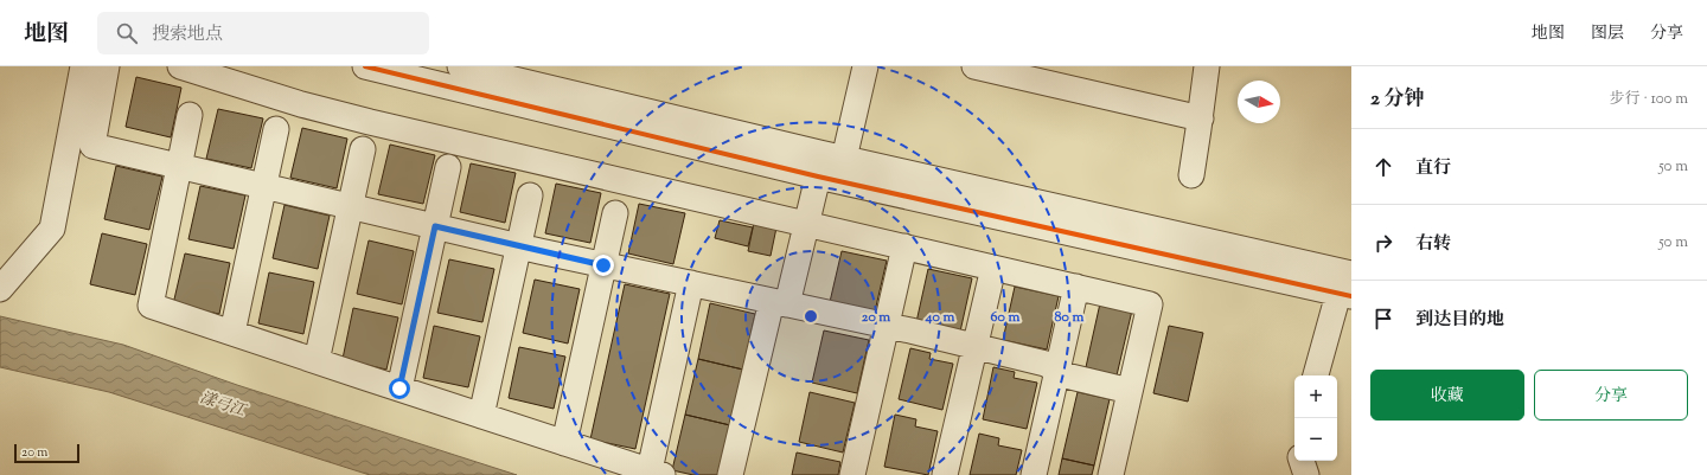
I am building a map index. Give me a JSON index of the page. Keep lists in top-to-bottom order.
{
  "water": ["漾弓江"],
  "scale_bar": "20 m",
  "north": "right",
  "page": {
    "header": "地图",
    "search": "搜索地点",
    "nav": ["地图", "图层", "分享"],
    "heading": ["2 分钟", "步行 · 100 m"],
    "list": [
      ["直行", "50 m"],
      ["右转", "50 m"],
      "到达目的地"
    ],
    "buttons": ["收藏", "分享"],
    "map_buttons": ["+", "−"],
    "scale": "20 m"
  },
  "rings": [
    "20 m",
    "40 m",
    "60 m",
    "80 m"
  ]
}
